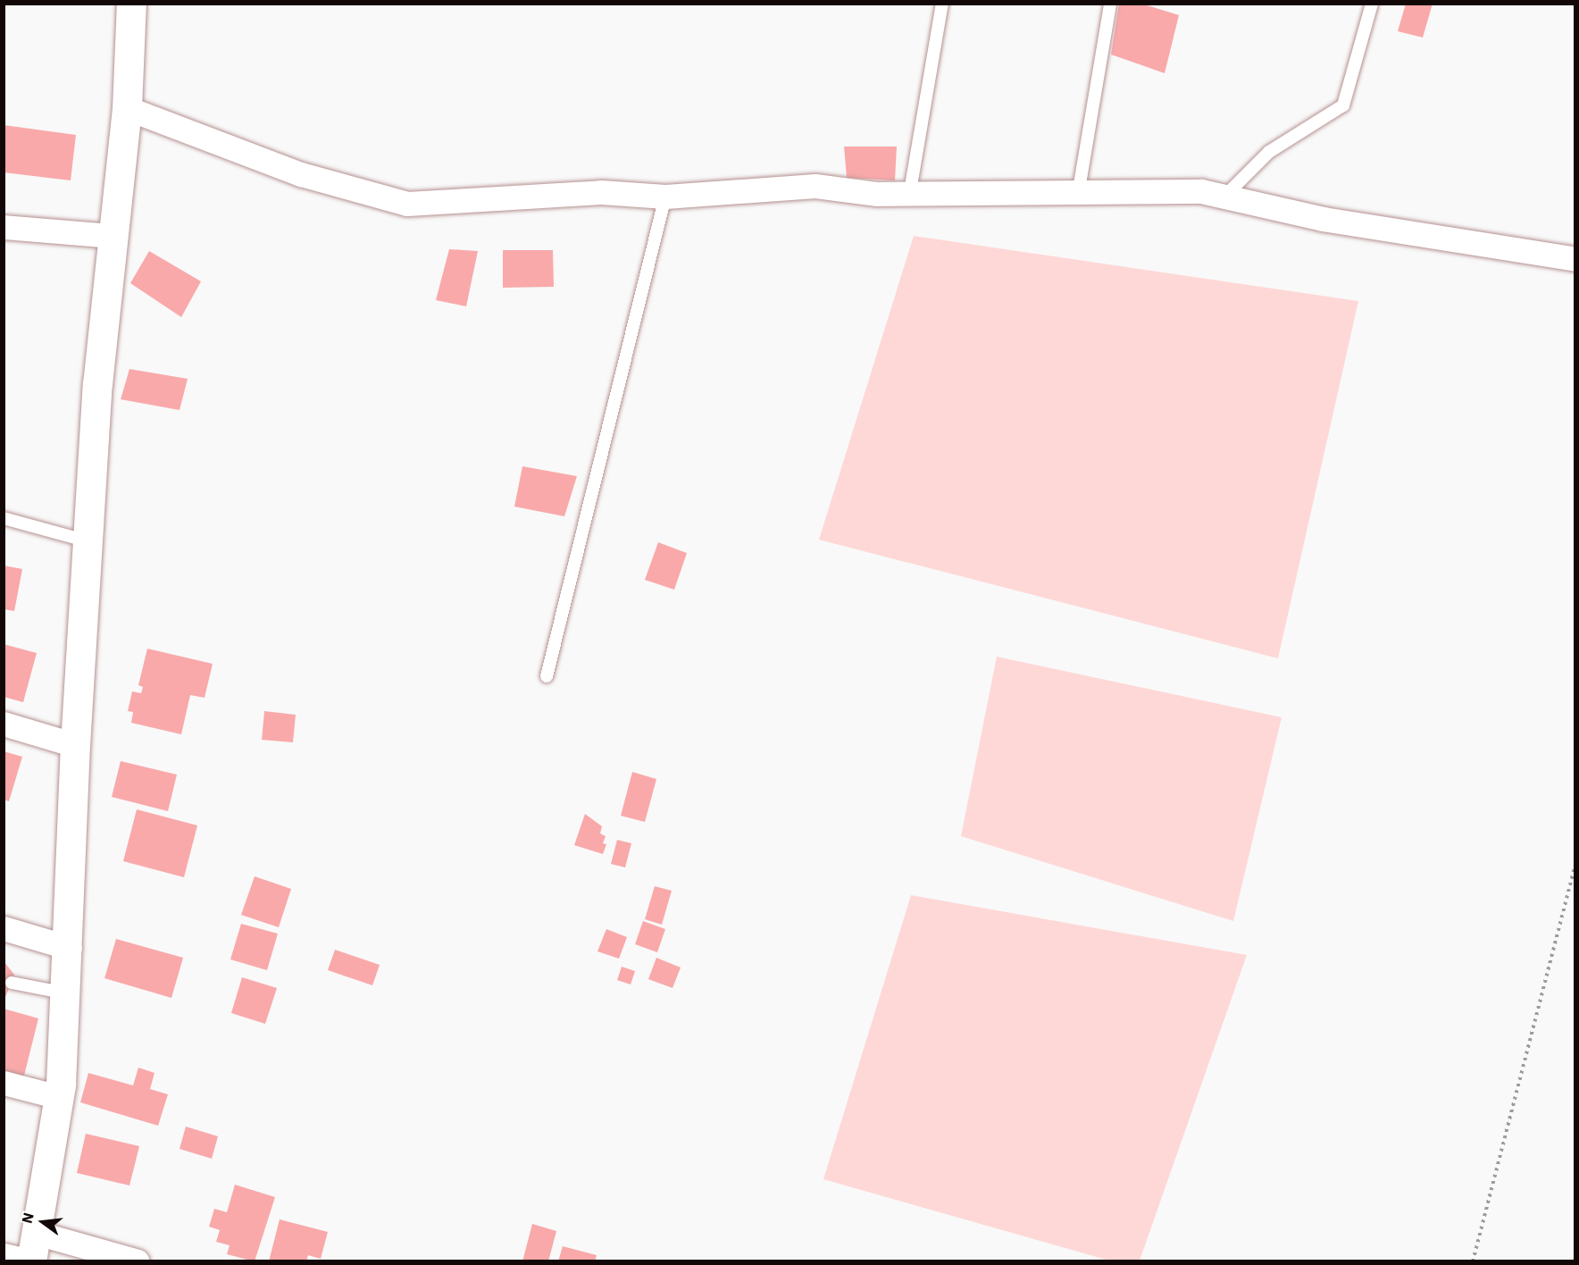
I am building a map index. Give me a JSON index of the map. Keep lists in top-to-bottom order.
{
  "north": "left"
}
